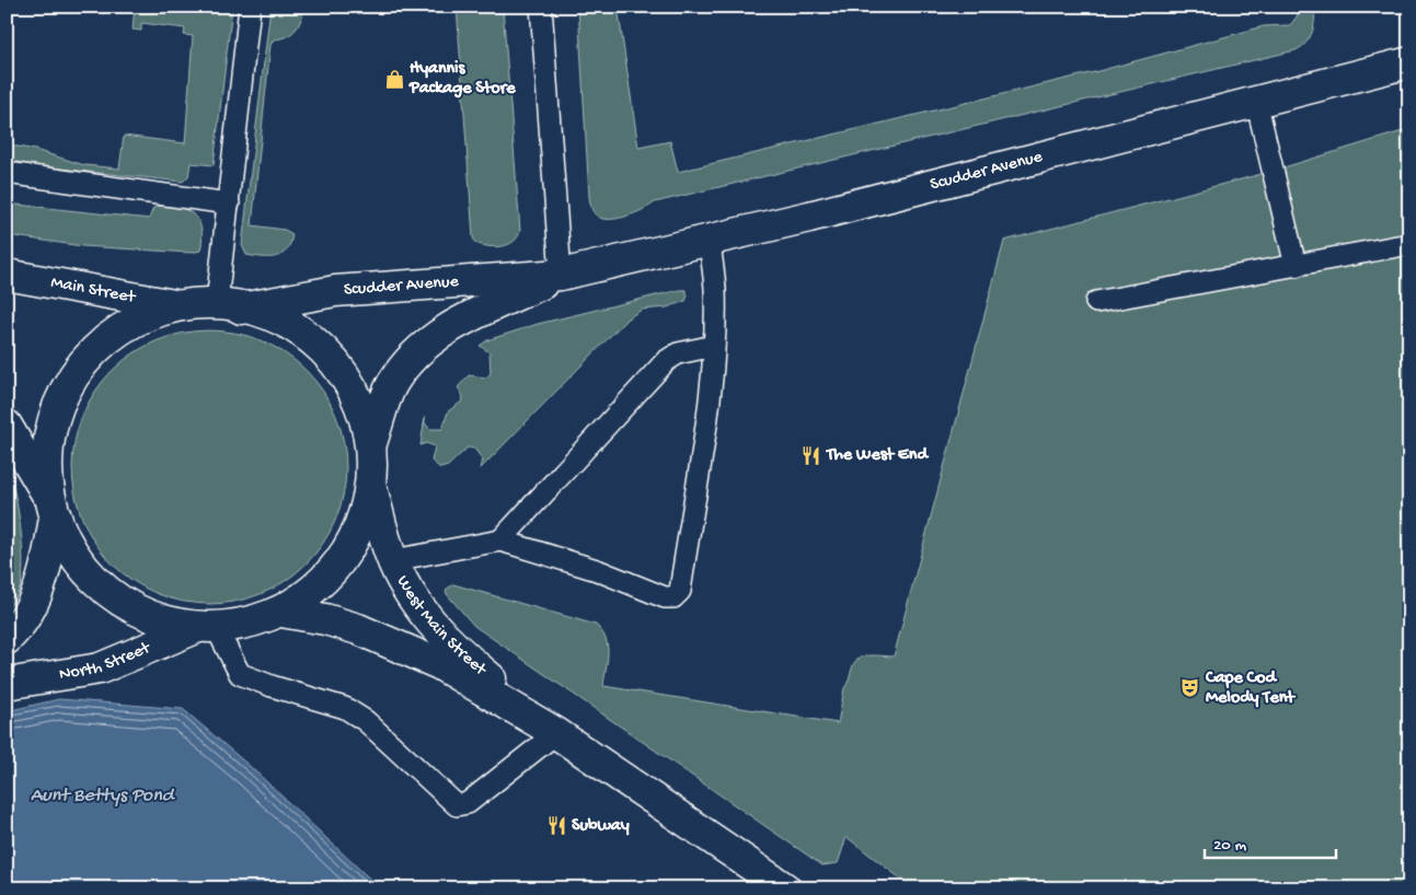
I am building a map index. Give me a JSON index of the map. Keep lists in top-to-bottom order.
{
  "streets": {
    "main road": [
      "Scudder Avenue",
      "Main Street",
      "West Main Street",
      "North Street"
    ]
  },
  "water": ["Aunt Bettys Pond"],
  "places": {
    "shop": ["Hyannis Package Store"],
    "restaurant": ["The West End", "Subway"],
    "theatre": ["Cape Cod Melody Tent"]
  },
  "scale_bar": "20 m"
}
